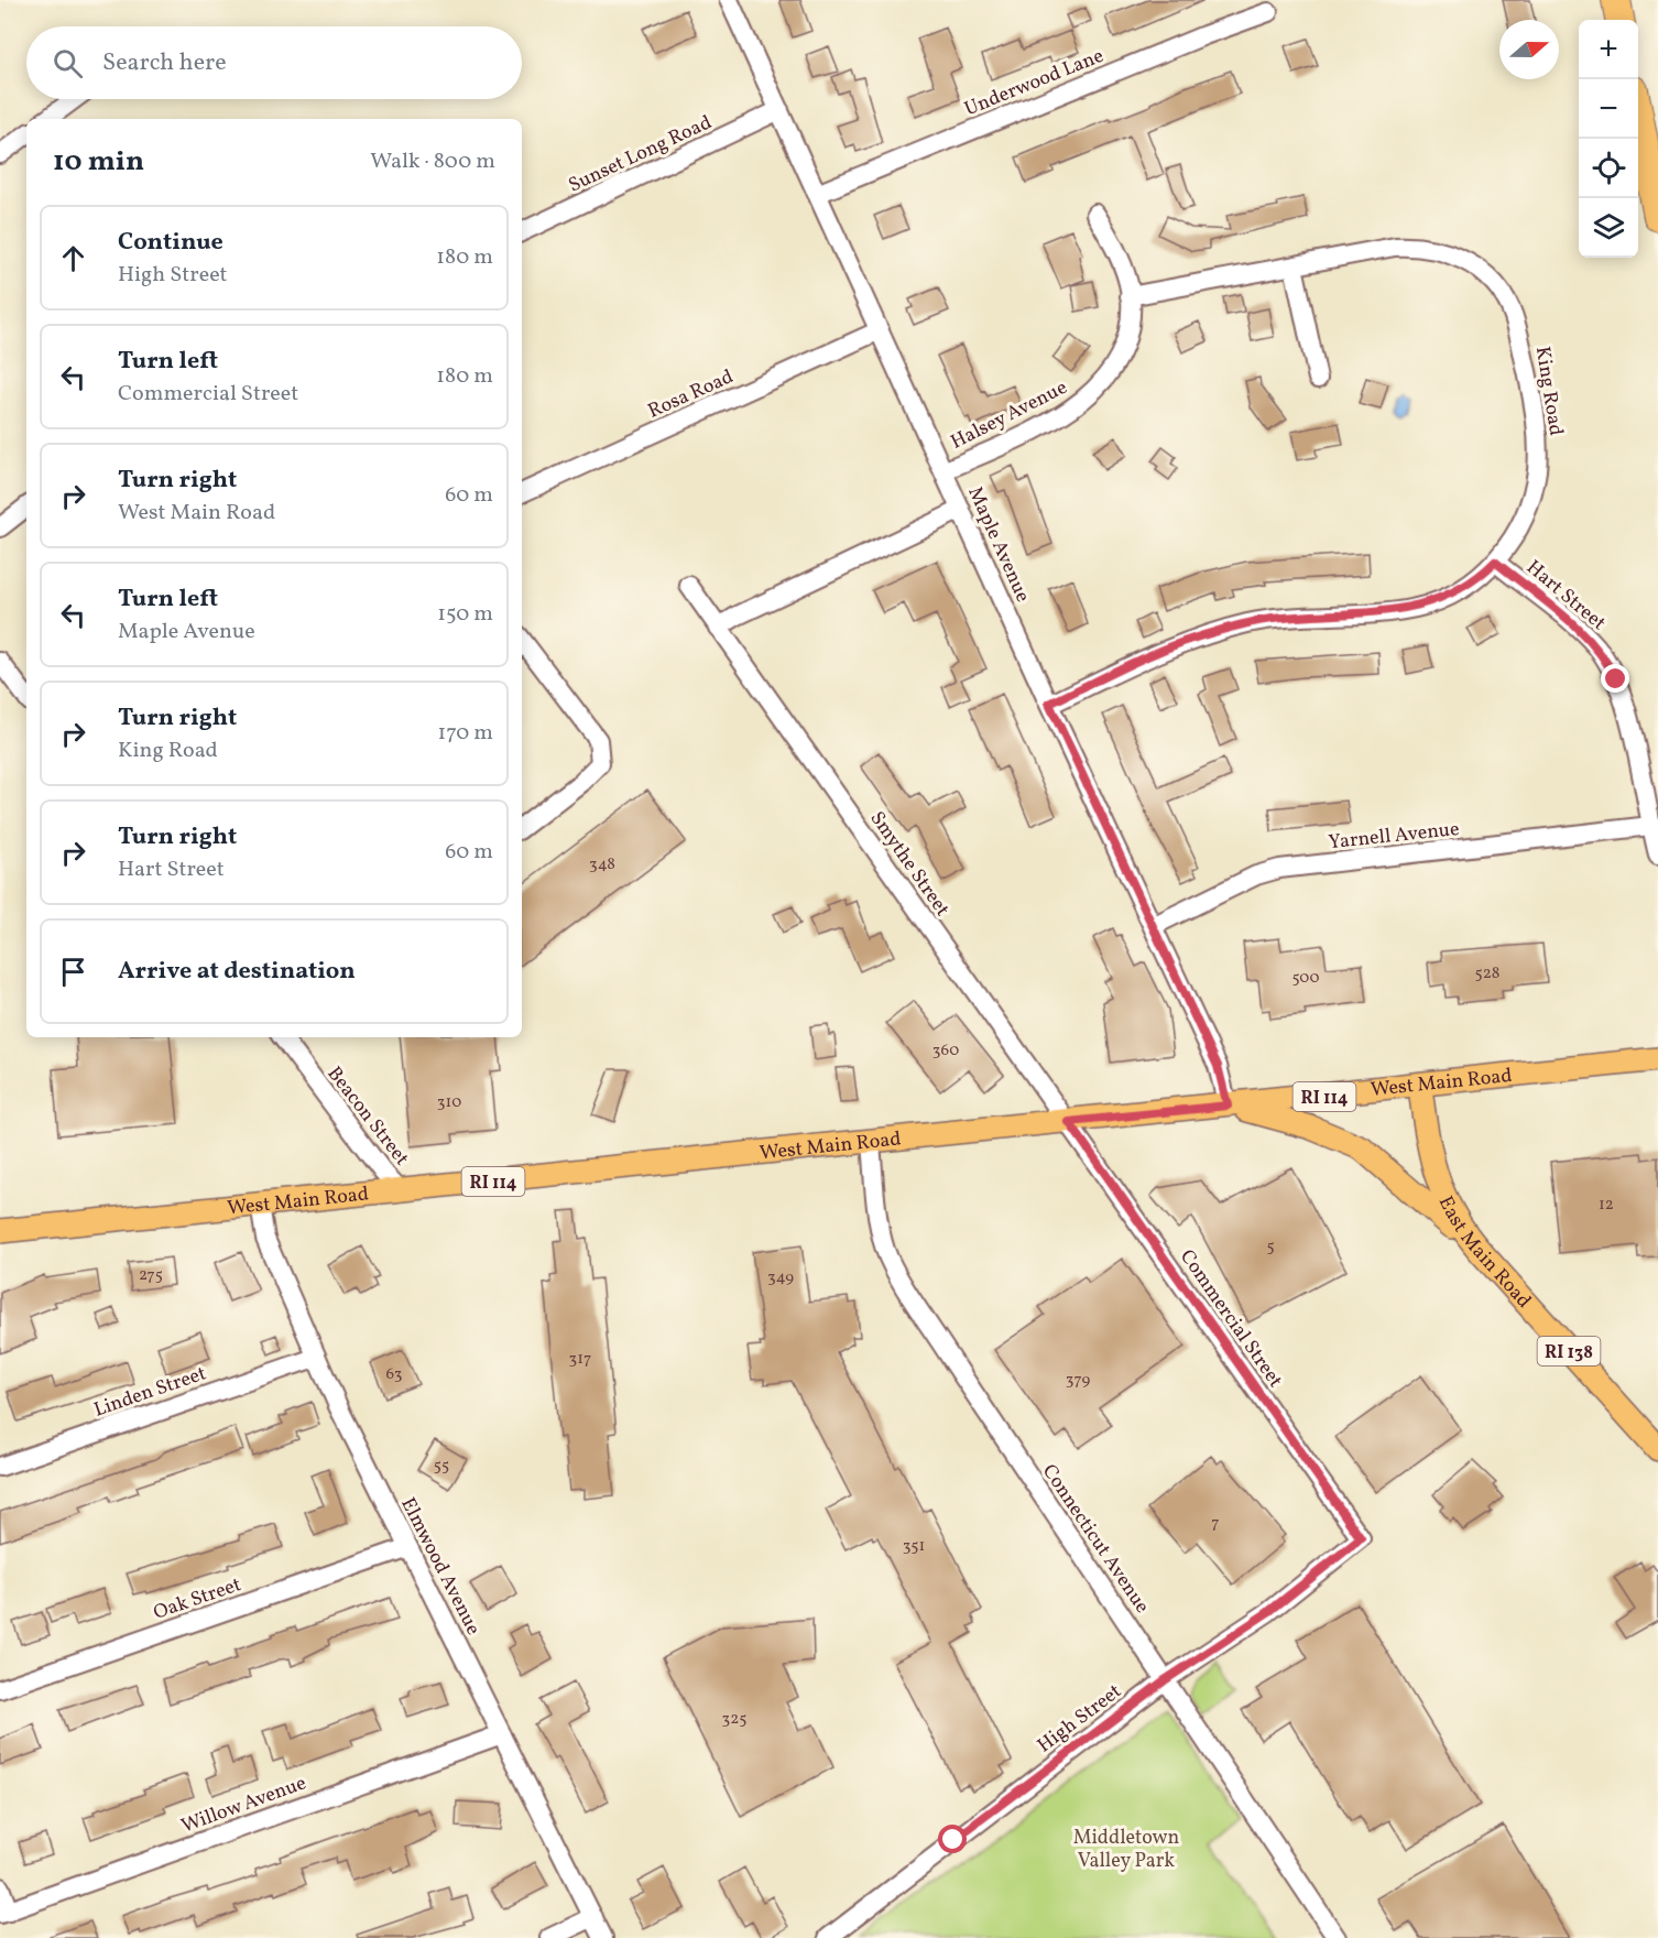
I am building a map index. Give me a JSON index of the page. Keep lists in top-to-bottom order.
{
  "streets": {
    "main road": [
      "West Main Road",
      "RI 114",
      "East Main Road",
      "RI 138"
    ],
    "street": [
      "Underwood Lane",
      "Sunset Long Road",
      "King Road",
      "Rosa Road",
      "Halsey Avenue",
      "Maple Avenue",
      "Hart Street",
      "Yarnell Avenue",
      "Smythe Street",
      "Beacon Street",
      "Commercial Street",
      "Linden Street",
      "Connecticut Avenue",
      "Elmwood Avenue",
      "Oak Street",
      "High Street",
      "Willow Avenue"
    ]
  },
  "crossings": [
    ["Underwood Lane", "Maple Avenue"],
    ["Sunset Long Road", "Maple Avenue"],
    ["King Road", "Halsey Avenue"],
    ["King Road", "Maple Avenue"],
    ["King Road", "Hart Street"],
    ["Rosa Road", "Maple Avenue"],
    ["Halsey Avenue", "Maple Avenue"],
    ["Maple Avenue", "Yarnell Avenue"],
    ["Maple Avenue", "West Main Road"],
    ["Hart Street", "Yarnell Avenue"],
    ["Smythe Street", "West Main Road"],
    ["Smythe Street", "Commercial Street"],
    ["West Main Road", "Beacon Street"],
    ["West Main Road", "East Main Road"],
    ["West Main Road", "Commercial Street"],
    ["West Main Road", "Connecticut Avenue"],
    ["West Main Road", "Elmwood Avenue"],
    ["Commercial Street", "High Street"],
    ["Linden Street", "Elmwood Avenue"],
    ["Connecticut Avenue", "High Street"],
    ["Elmwood Avenue", "Oak Street"],
    ["Elmwood Avenue", "Willow Avenue"]
  ],
  "parks": ["Middletown Valley Park"],
  "house_numbers": [
    "348",
    "528",
    "500",
    "360",
    "310",
    "12",
    "5",
    "275",
    "349",
    "317",
    "63",
    "379",
    "55",
    "7",
    "351",
    "325"
  ],
  "north": "right",
  "page": {
    "map_buttons": ["+", "−"],
    "search": "Search here",
    "heading": ["10 min", "Walk · 800 m"],
    "list": [
      ["Continue", "High Street", "180 m"],
      ["Turn left", "Commercial Street", "180 m"],
      ["Turn right", "West Main Road", "60 m"],
      ["Turn left", "Maple Avenue", "150 m"],
      ["Turn right", "King Road", "170 m"],
      ["Turn right", "Hart Street", "60 m"],
      "Arrive at destination"
    ]
  }
}
